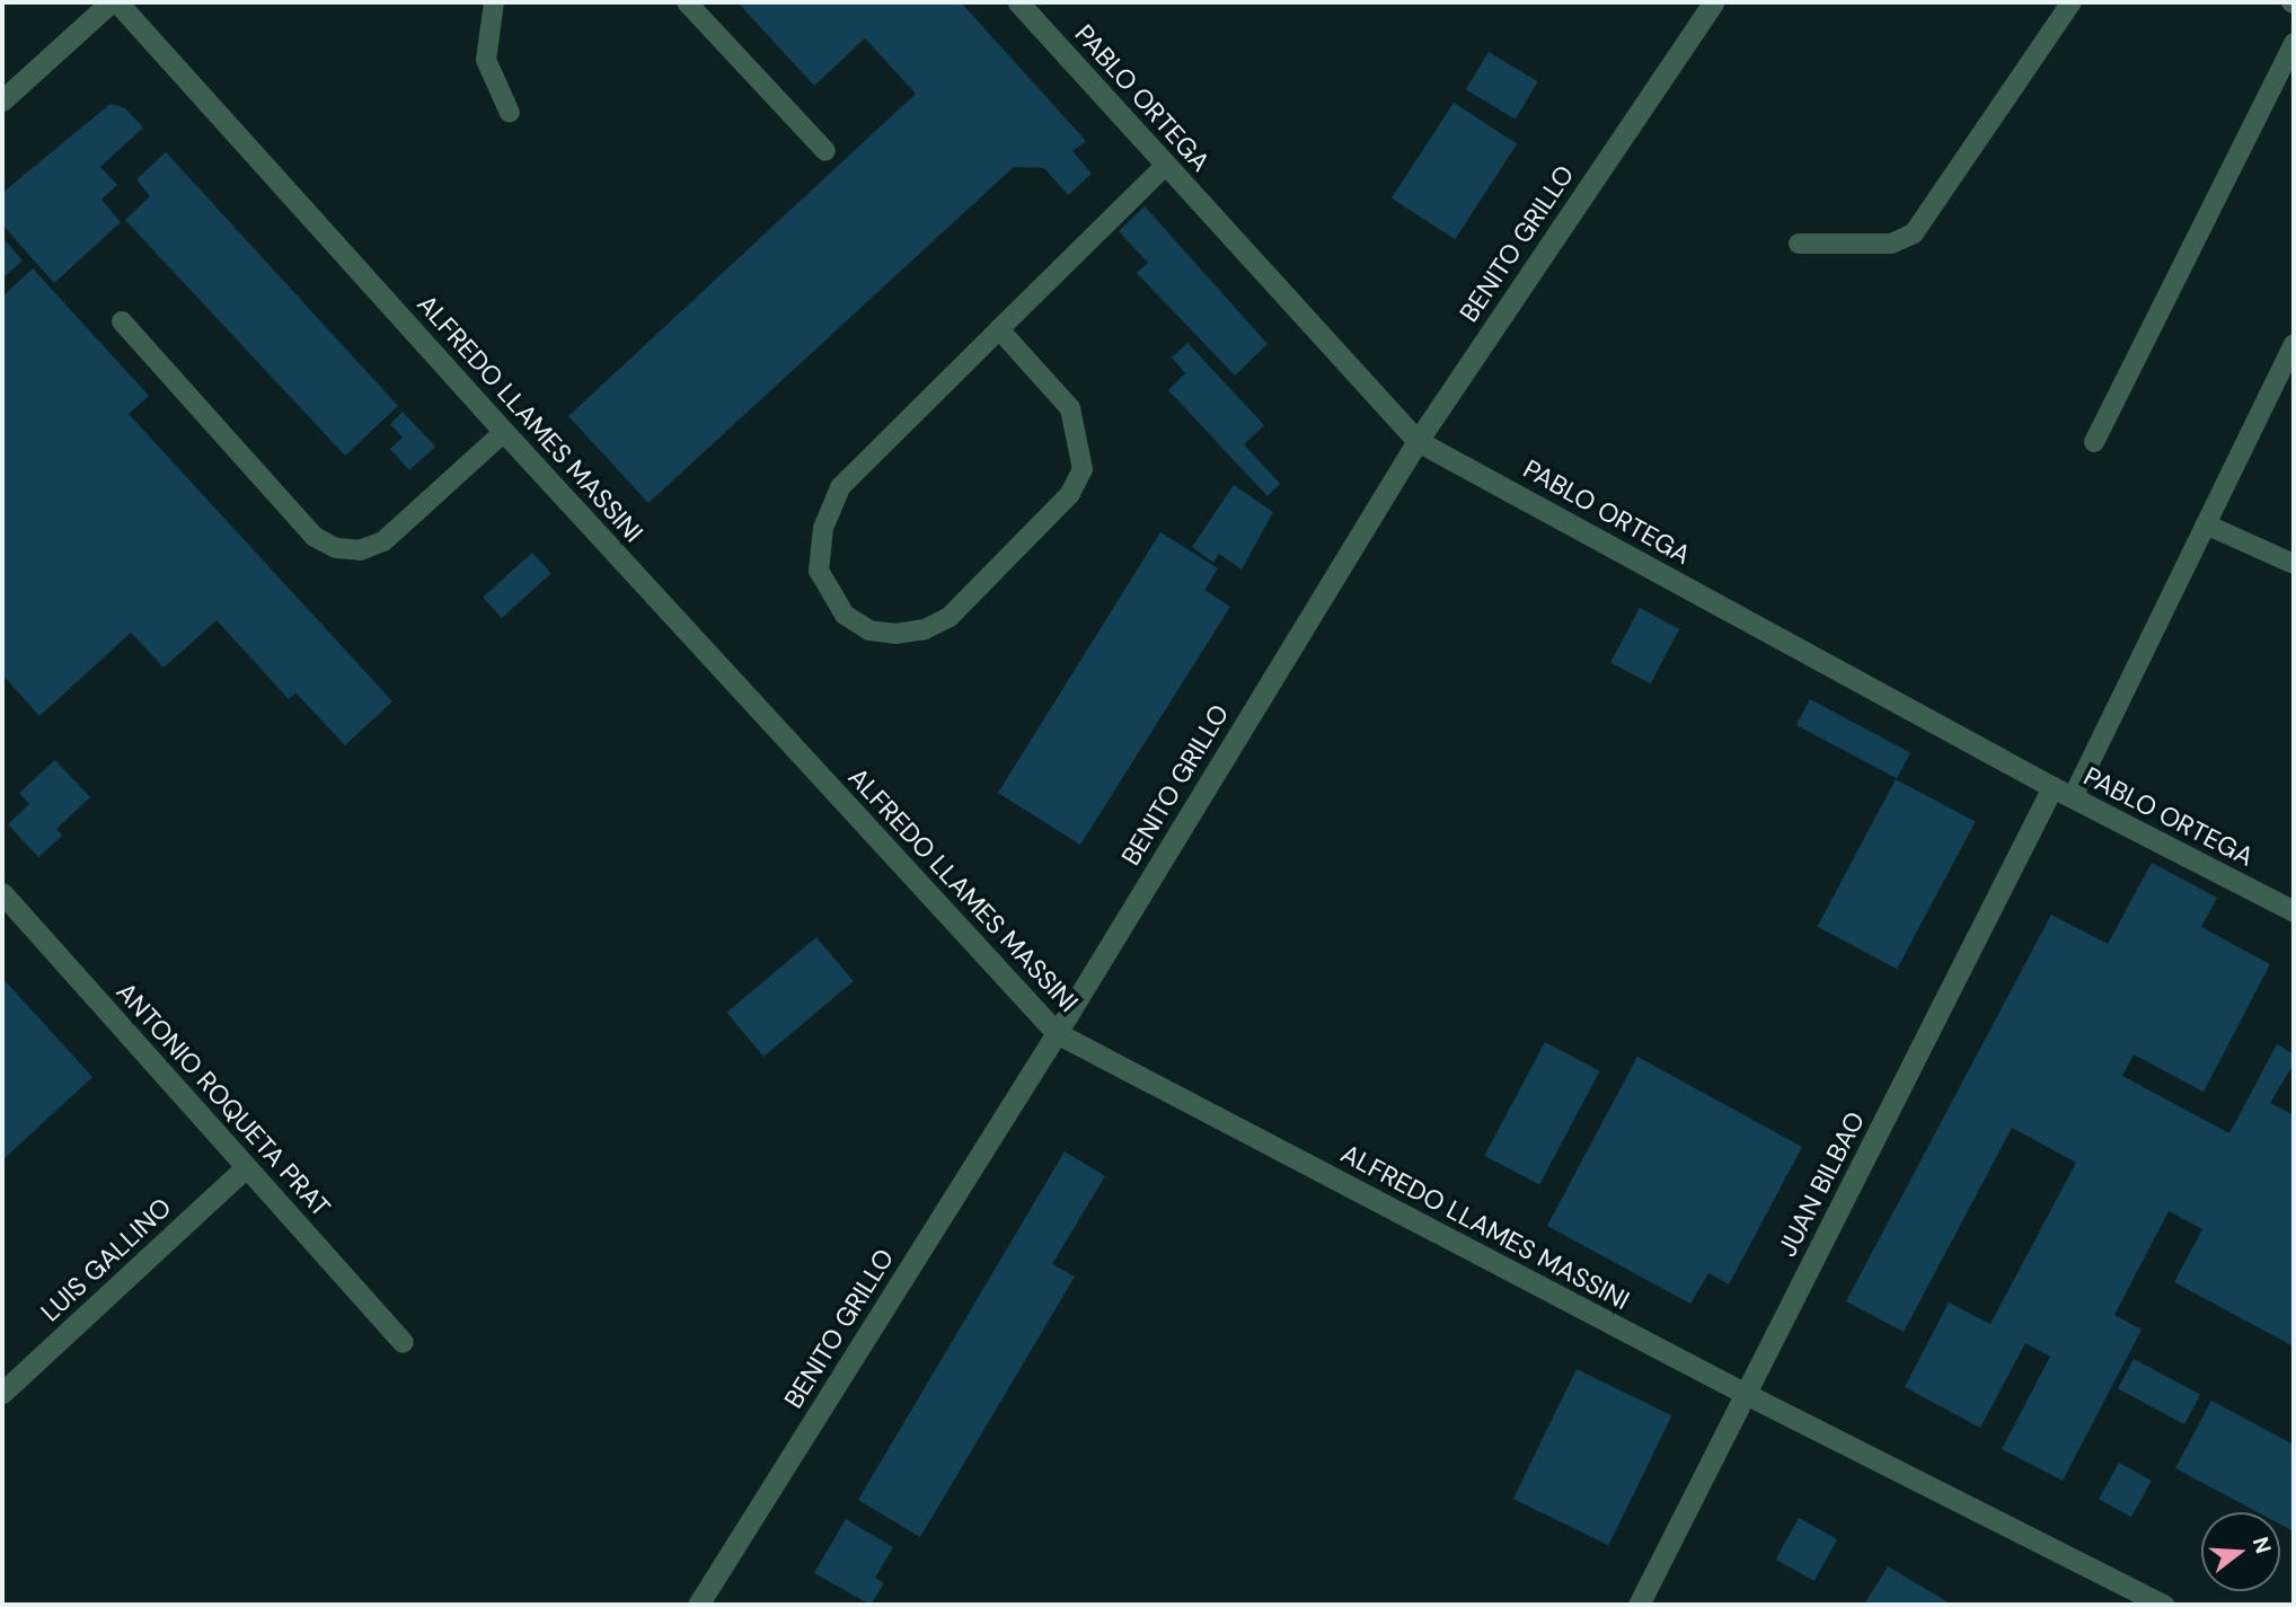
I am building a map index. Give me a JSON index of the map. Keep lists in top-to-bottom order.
{
  "streets": {
    "street": [
      "PABLO ORTEGA",
      "BENITO GRILLO",
      "ALFREDO LLAMES MASSINI",
      "ANTONIO ROQUETA PRAT",
      "JUAN BILBAO",
      "LUIS GALLINO"
    ]
  },
  "crossings": [
    ["PABLO ORTEGA", "BENITO GRILLO"],
    ["PABLO ORTEGA", "JUAN BILBAO"],
    ["BENITO GRILLO", "ALFREDO LLAMES MASSINI"],
    ["ALFREDO LLAMES MASSINI", "JUAN BILBAO"],
    ["ANTONIO ROQUETA PRAT", "LUIS GALLINO"]
  ],
  "north": "right"
}
